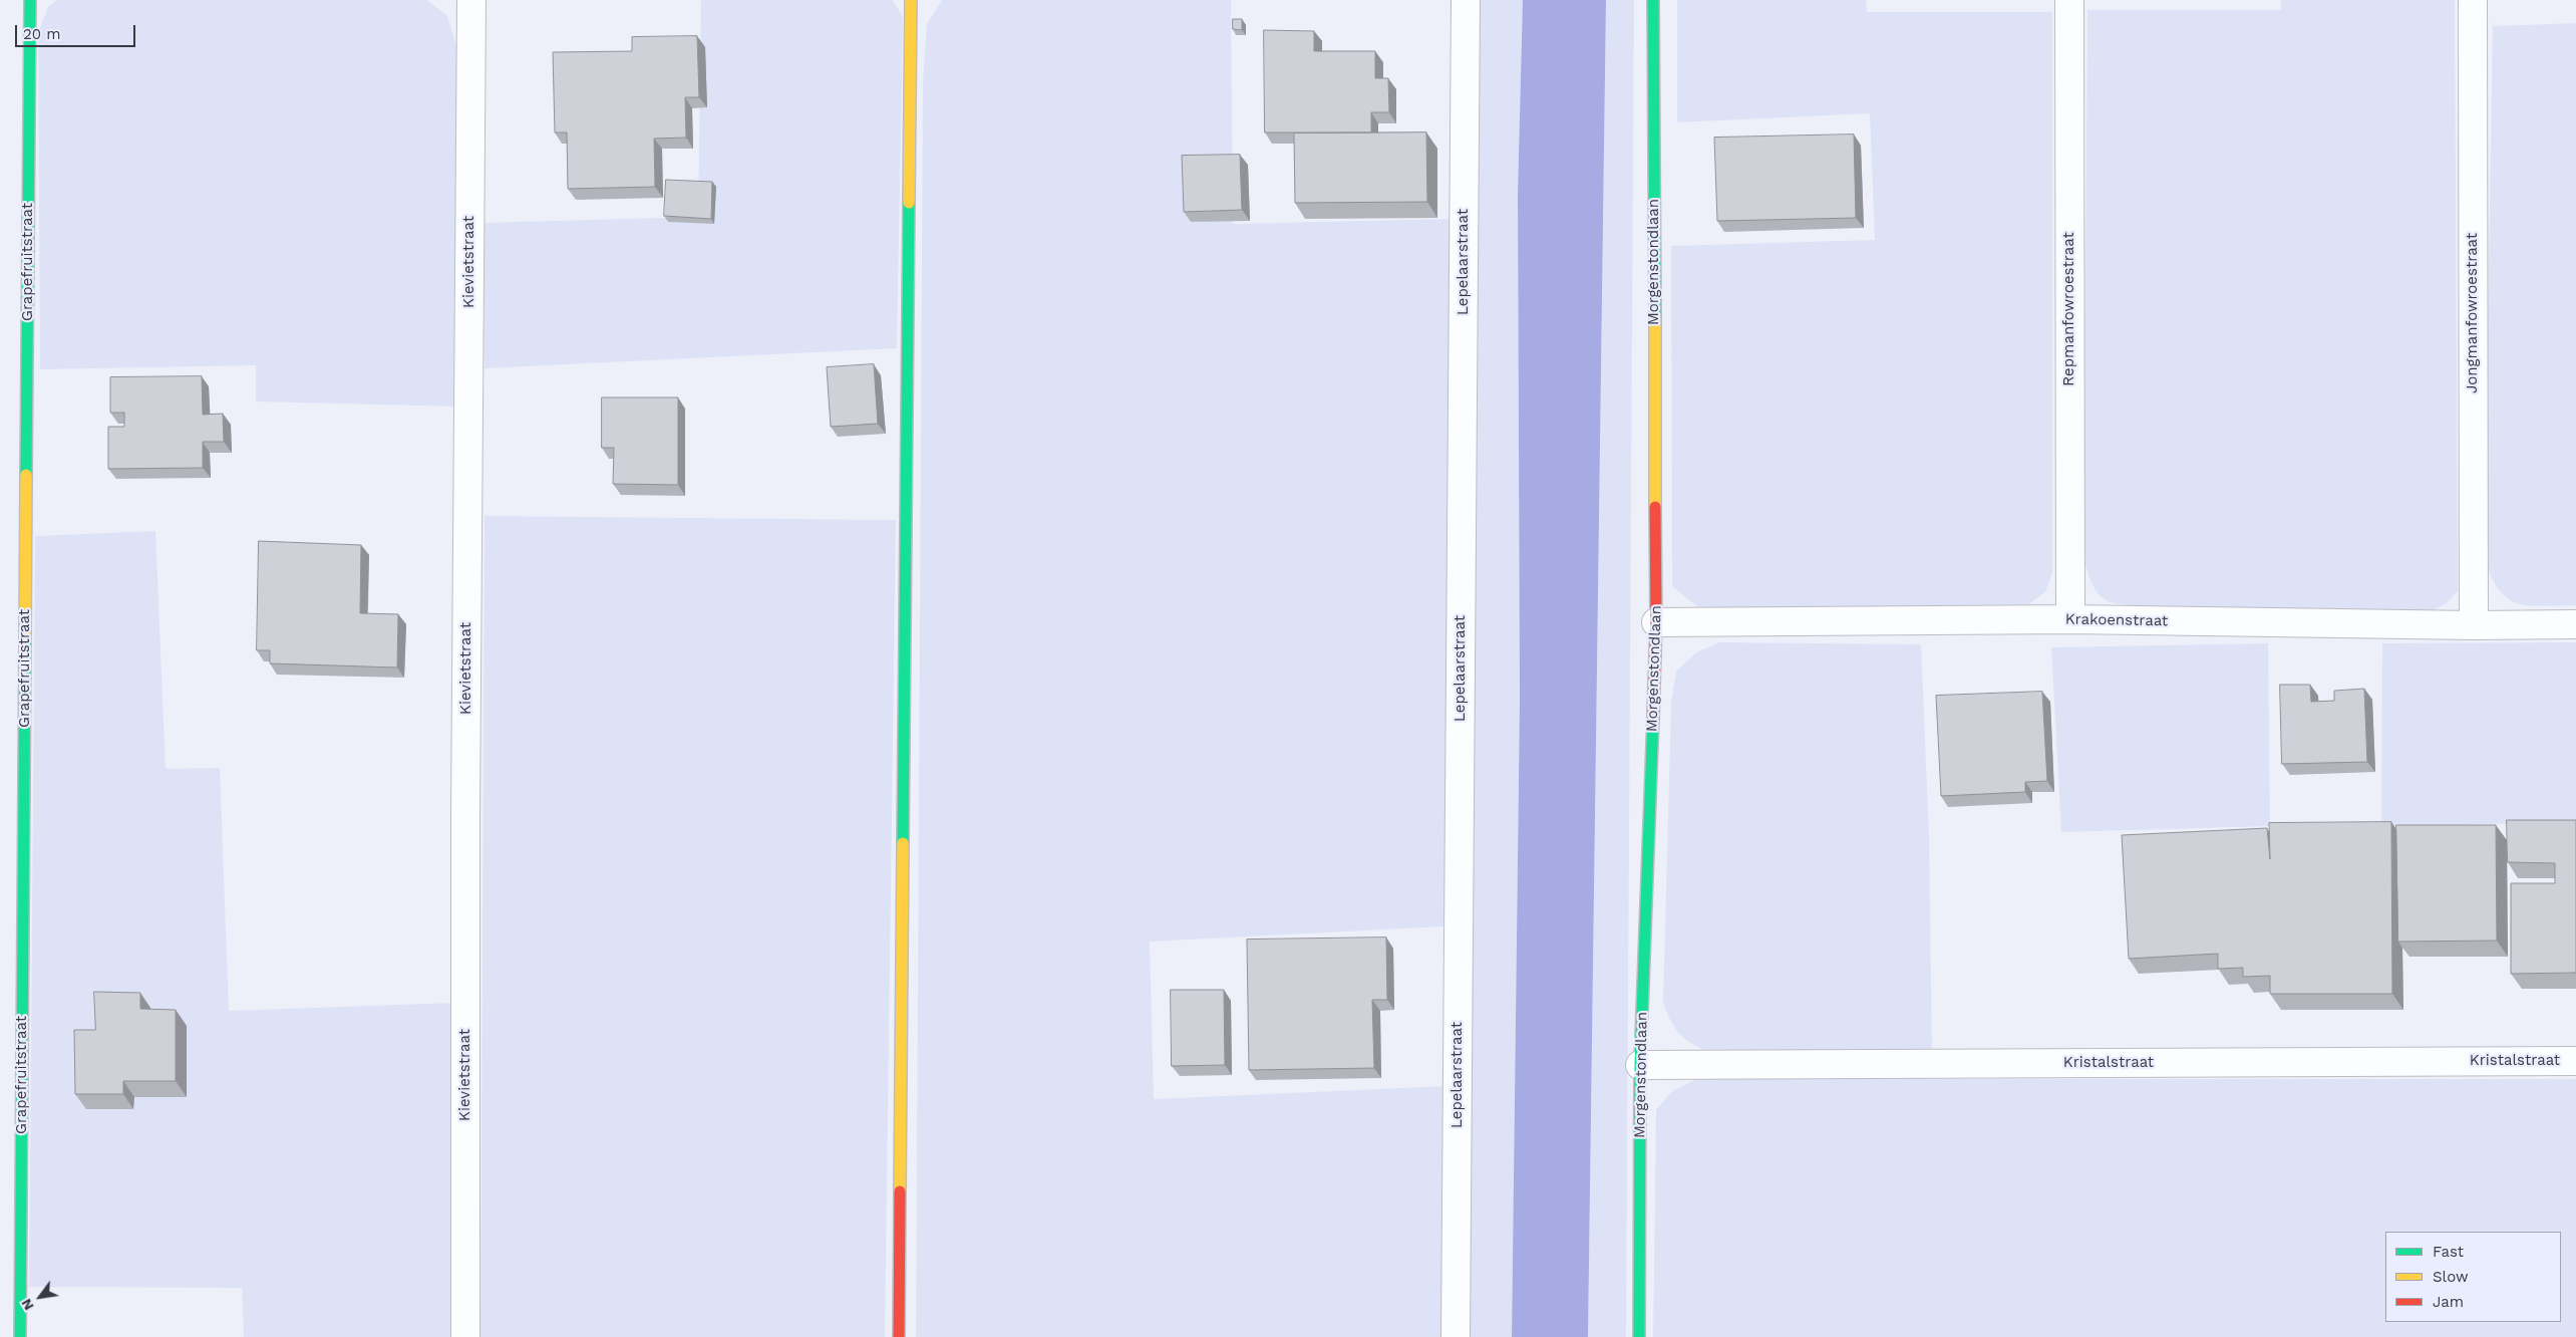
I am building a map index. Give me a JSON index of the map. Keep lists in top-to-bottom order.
{
  "streets": {
    "street": [
      "Grapefruitstraat",
      "Kievietstraat",
      "Lepelaarstraat",
      "Morgenstondlaan",
      "Repmanfowroestraat",
      "Jongmanfowroestraat",
      "Krakoenstraat",
      "Kristalstraat"
    ]
  },
  "crossings": [
    ["Morgenstondlaan", "Krakoenstraat"],
    ["Morgenstondlaan", "Kristalstraat"],
    ["Repmanfowroestraat", "Krakoenstraat"],
    ["Jongmanfowroestraat", "Krakoenstraat"]
  ],
  "legend": ["Fast", "Slow", "Jam"],
  "scale_bar": "20 m",
  "north": "bottom left"
}
